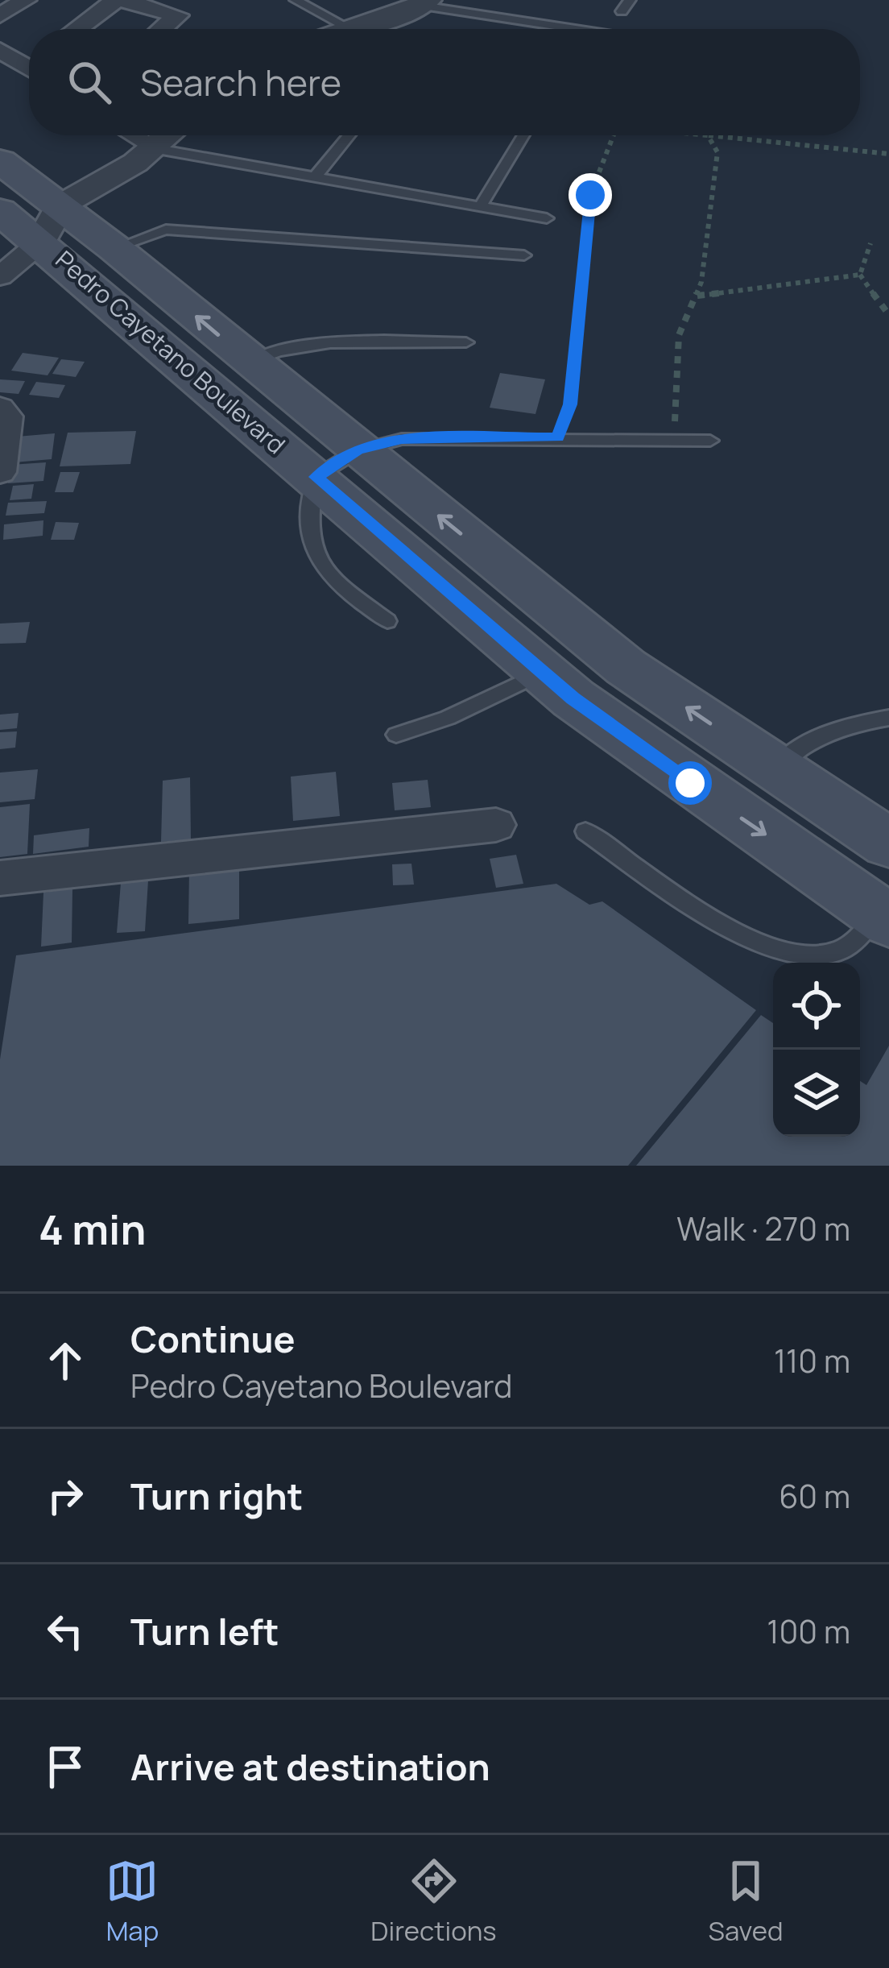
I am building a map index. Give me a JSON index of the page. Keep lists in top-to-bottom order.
{
  "streets": {
    "main road": ["Pedro Cayetano Boulevard"]
  },
  "page": {
    "search": "Search here",
    "heading": ["4 min", "Walk · 270 m"],
    "list": [
      ["Continue", "Pedro Cayetano Boulevard", "110 m"],
      ["Turn right", "60 m"],
      ["Turn left", "100 m"],
      "Arrive at destination"
    ],
    "nav": ["Map", "Directions", "Saved"]
  }
}
